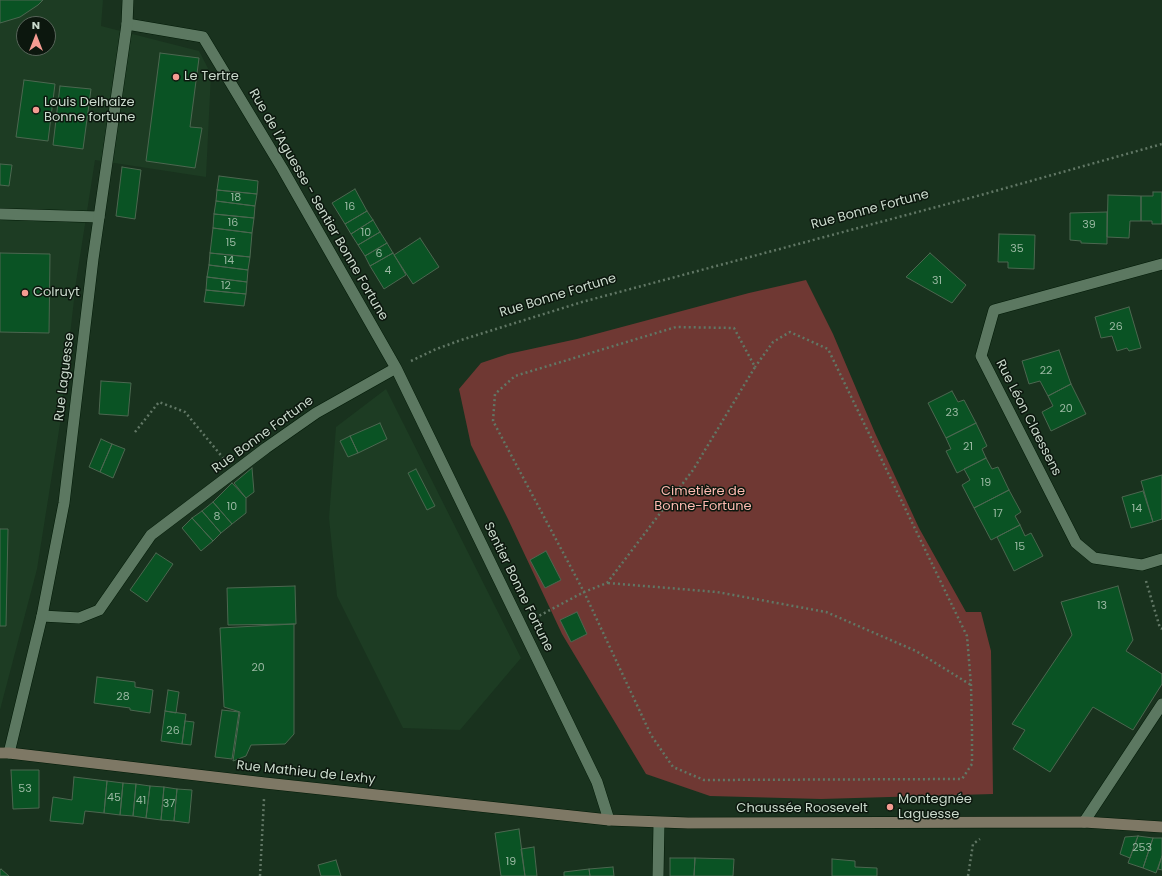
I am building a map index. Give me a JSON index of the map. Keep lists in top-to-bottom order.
{
  "streets": {
    "main road": ["Rue Mathieu de Lexhy", "Chaussée Roosevelt"],
    "street": [
      "Rue de l'Aguesse - Sentier Bonne Fortune",
      "Rue Bonne Fortune",
      "Rue Laguesse",
      "Rue Léon Claessens",
      "Sentier Bonne Fortune"
    ]
  },
  "crossings": [
    ["Rue de l'Aguesse - Sentier Bonne Fortune", "Rue Bonne Fortune"],
    ["Rue de l'Aguesse - Sentier Bonne Fortune", "Rue Laguesse"],
    ["Rue de l'Aguesse - Sentier Bonne Fortune", "Sentier Bonne Fortune"],
    ["Rue Bonne Fortune", "Rue Laguesse"],
    ["Rue Bonne Fortune", "Sentier Bonne Fortune"],
    ["Rue Laguesse", "Rue Mathieu de Lexhy"],
    ["Sentier Bonne Fortune", "Rue Mathieu de Lexhy"],
    ["Sentier Bonne Fortune", "Chaussée Roosevelt"],
    ["Rue Mathieu de Lexhy", "Chaussée Roosevelt"]
  ],
  "parks": ["Cimetière de Bonne-Fortune"],
  "places": [
    "Le Tertre",
    "Louis Delhaize Bonne fortune",
    "Colruyt",
    "Montegnée Laguesse"
  ],
  "house_numbers": [
    "18",
    "16",
    "16",
    "39",
    "10",
    "15",
    "35",
    "6",
    "14",
    "4",
    "31",
    "12",
    "26",
    "22",
    "20",
    "23",
    "21",
    "19",
    "10",
    "14",
    "17",
    "8",
    "15",
    "13",
    "20",
    "28",
    "26",
    "53",
    "45",
    "41",
    "37",
    "253",
    "19"
  ],
  "north": "top"
}
